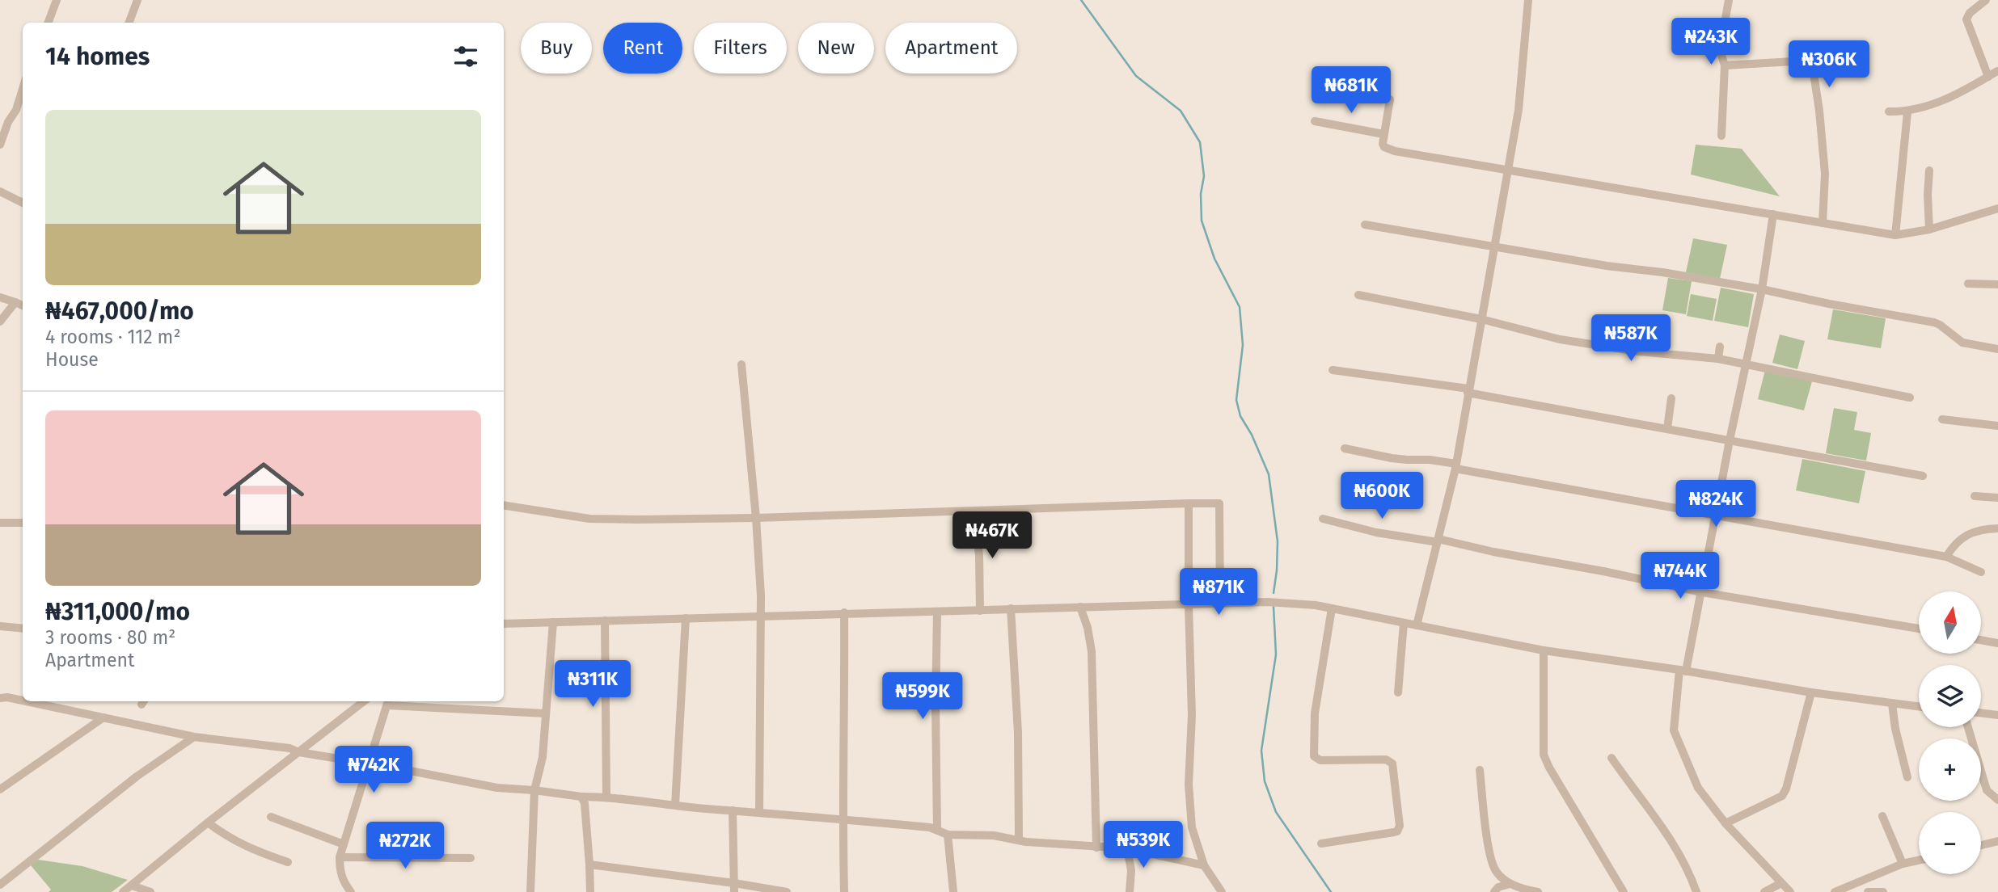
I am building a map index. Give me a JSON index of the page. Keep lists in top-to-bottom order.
{
  "north": "top",
  "page": {
    "price": [
      "₦243K",
      "₦306K",
      "₦681K",
      "₦587K",
      "₦600K",
      "₦824K",
      "₦467K",
      "₦744K",
      "₦871K",
      "₦311K",
      "₦599K",
      "₦742K",
      "₦539K",
      "₦272K"
    ],
    "chip": [
      "Buy",
      "Rent",
      "Filters",
      "New",
      "Apartment"
    ],
    "heading": "14 homes",
    "list": [
      {
        "name": "₦467,000/mo",
        "note": "4 rooms · 112 m² · House"
      },
      {
        "name": "₦311,000/mo",
        "note": "3 rooms · 80 m² · Apartment"
      }
    ],
    "map_buttons": ["+", "−"]
  }
}
